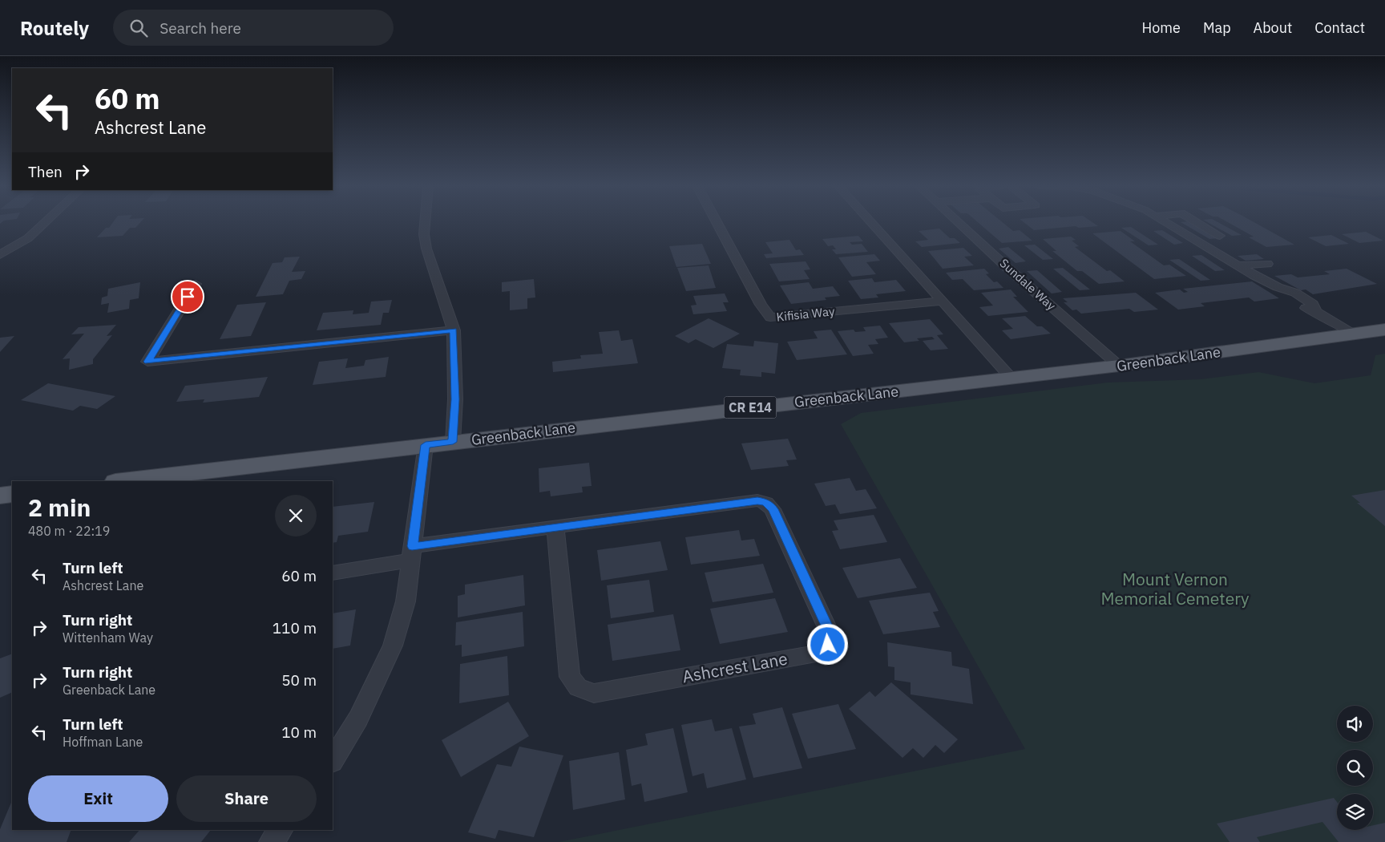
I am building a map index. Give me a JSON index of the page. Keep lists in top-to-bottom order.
{
  "streets": {
    "main road": ["Greenback Lane", "CR E14"],
    "street": ["Sundale Way", "Kifisia Way", "Ashcrest Lane"]
  },
  "crossings": [
    ["Sundale Way", "Greenback Lane"]
  ],
  "parks": ["Mount Vernon Memorial Cemetery"],
  "page": {
    "header": "Routely",
    "search": "Search here",
    "nav": [
      "Home",
      "Map",
      "About",
      "Contact"
    ],
    "turn": ["60 m", "Ashcrest Lane"],
    "then": "Then",
    "heading": ["2 min", "480 m · 22:19"],
    "list": [
      {
        "name": "Turn left",
        "note": "Ashcrest Lane",
        "value": "60 m"
      },
      {
        "name": "Turn right",
        "note": "Wittenham Way",
        "value": "110 m"
      },
      {
        "name": "Turn right",
        "note": "Greenback Lane",
        "value": "50 m"
      },
      {
        "name": "Turn left",
        "note": "Hoffman Lane",
        "value": "10 m"
      }
    ],
    "buttons": ["Exit", "Share"]
  }
}
